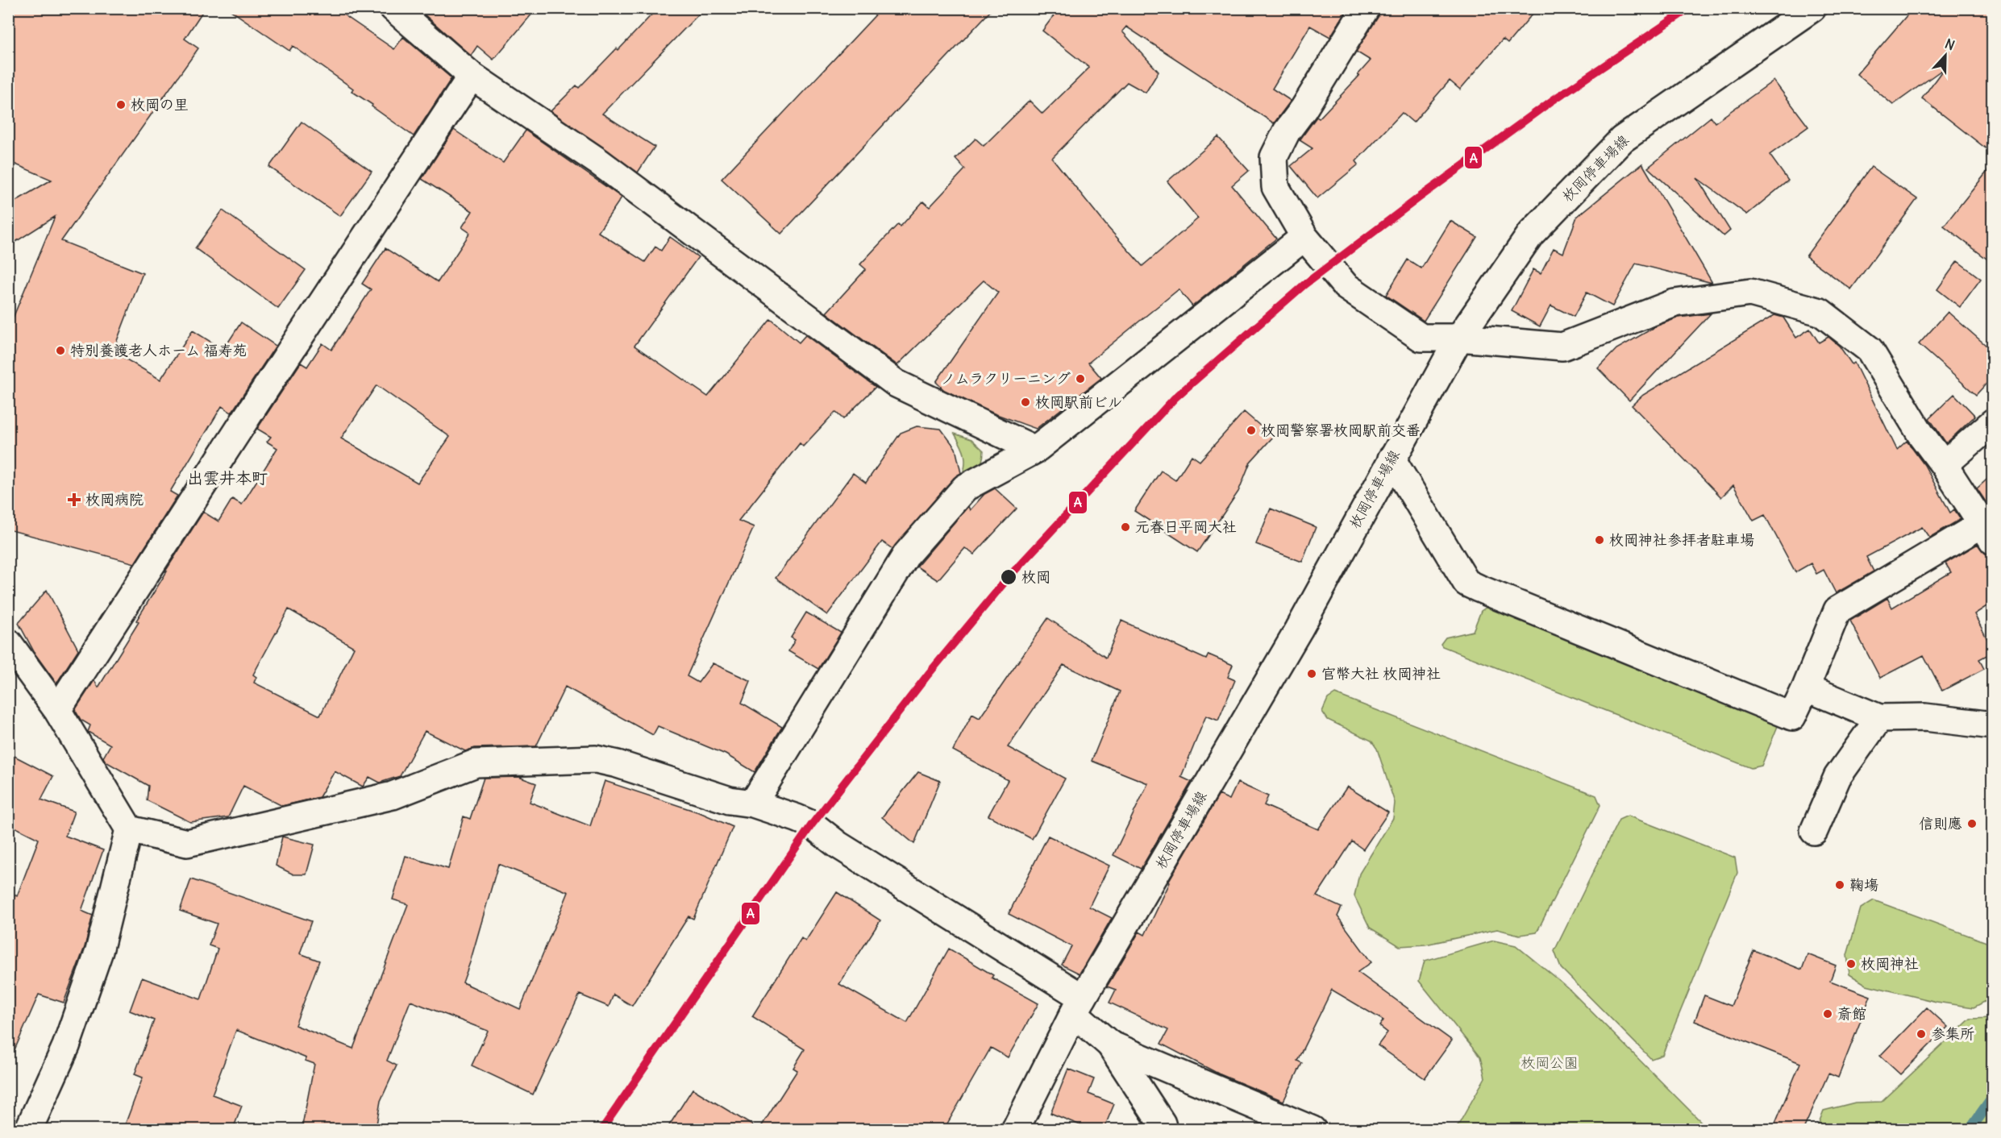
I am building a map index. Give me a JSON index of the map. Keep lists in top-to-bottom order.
{
  "streets": {
    "street": ["枚岡停車場線"]
  },
  "districts": ["出雲井本町"],
  "parks": ["枚岡公園"],
  "places": {
    "other": [
      "枚岡の里",
      "特別養護老人ホーム 福寿苑",
      "ノムラクリーニング",
      "枚岡駅前ビル",
      "枚岡警察署枚岡駅前交番",
      "元春日平岡大社",
      "枚岡神社参拝者駐車場",
      "枚岡",
      "官幣大社 枚岡神社",
      "信則應",
      "鞠塲",
      "枚岡神社",
      "斎館",
      "参集所"
    ],
    "health": ["枚岡病院"]
  },
  "lines": ["transit line A"],
  "north": "top"
}
